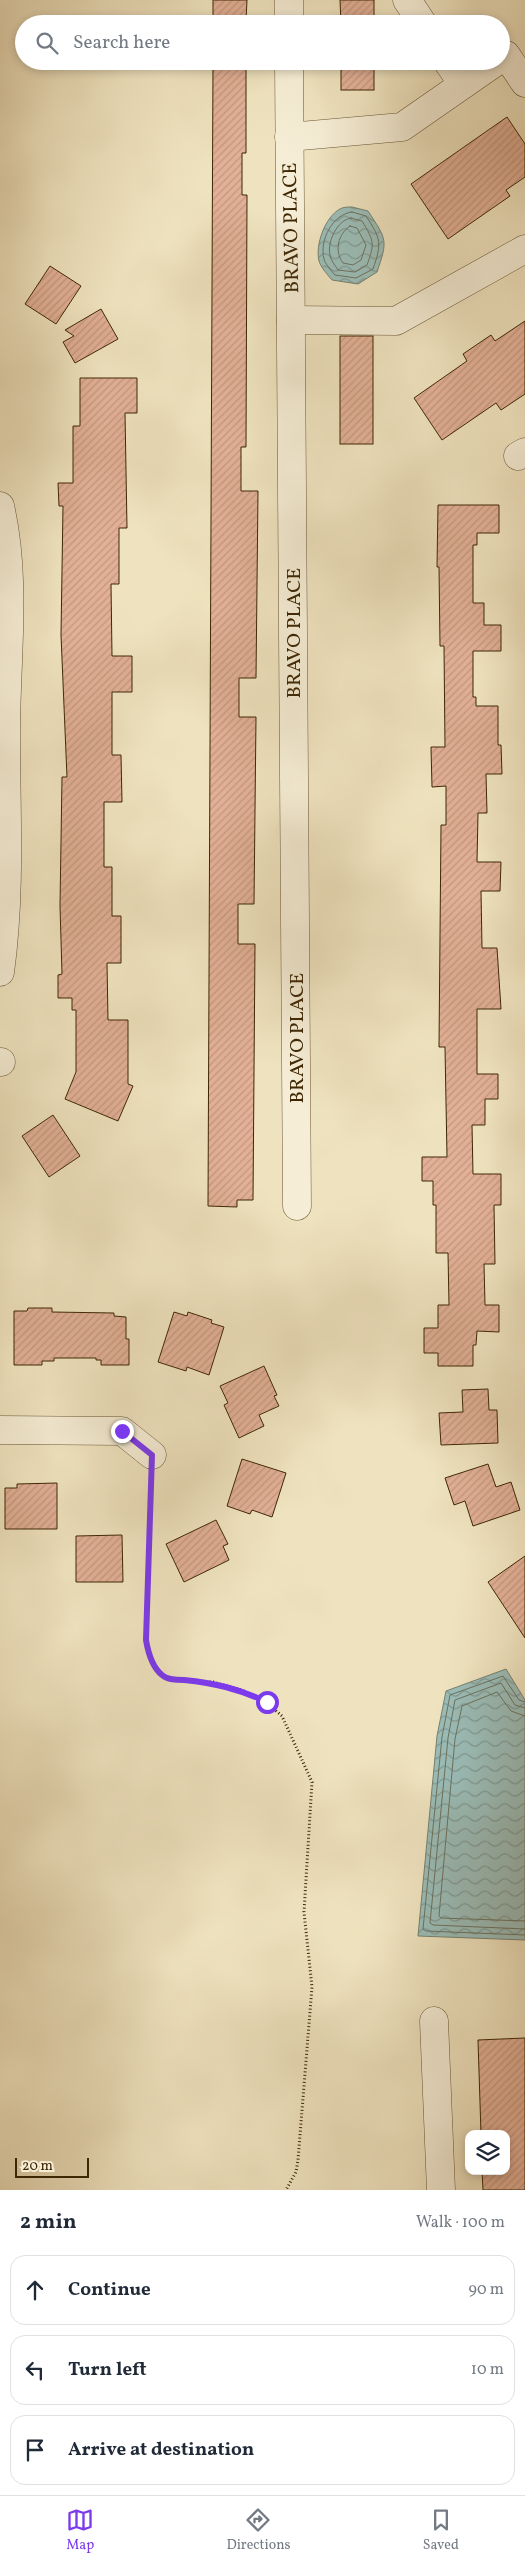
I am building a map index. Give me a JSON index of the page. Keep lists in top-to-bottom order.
{
  "streets": {
    "street": ["BRAVO PLACE"]
  },
  "scale_bar": "20 m",
  "page": {
    "search": "Search here",
    "scale": "20 m",
    "heading": ["2 min", "Walk · 100 m"],
    "list": [
      ["Continue", "90 m"],
      ["Turn left", "10 m"],
      "Arrive at destination"
    ],
    "nav": ["Map", "Directions", "Saved"]
  }
}
